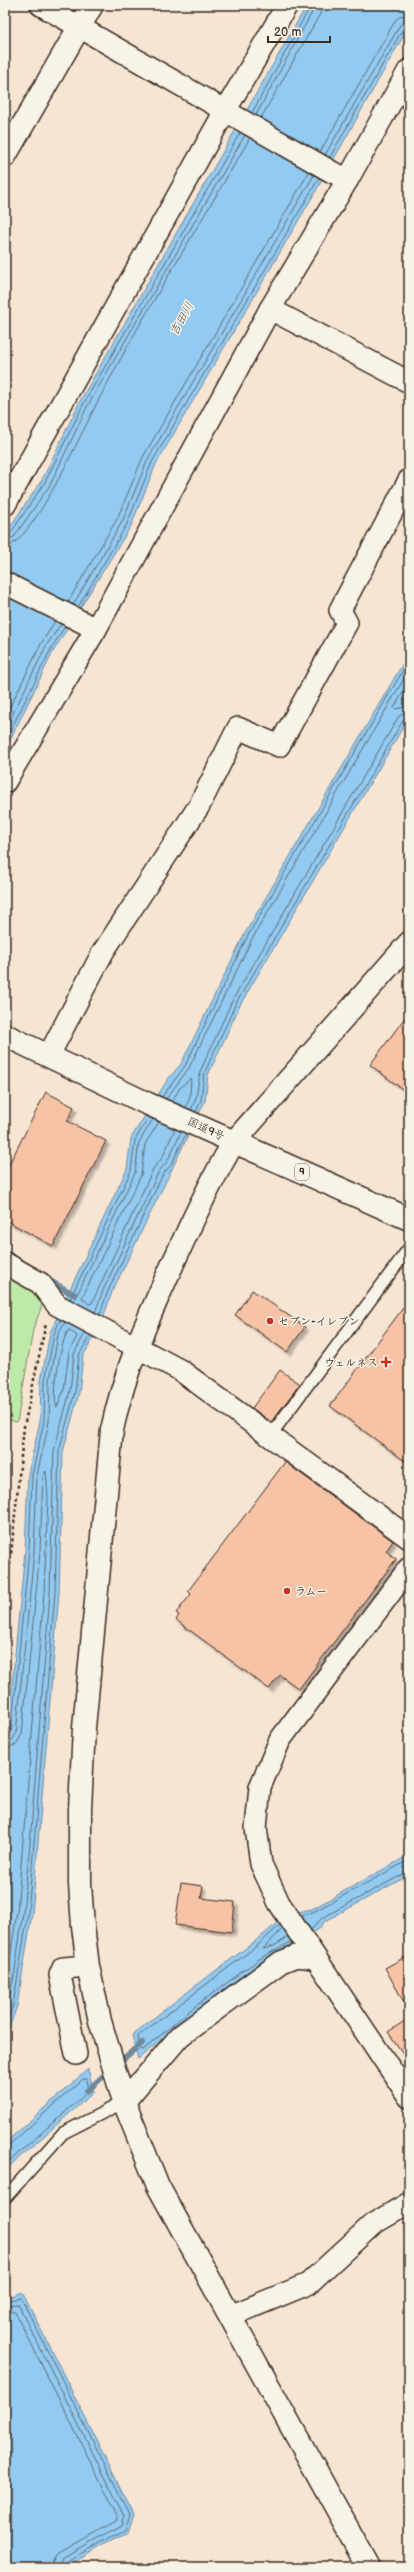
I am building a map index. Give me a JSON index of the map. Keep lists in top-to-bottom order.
{
  "streets": {
    "main road": ["国道9号", "9"]
  },
  "water": ["吉田川"],
  "places": {
    "other": ["セブン-イレブン", "ラムー"],
    "health": ["ウェルネス"]
  },
  "scale_bar": "20 m"
}
